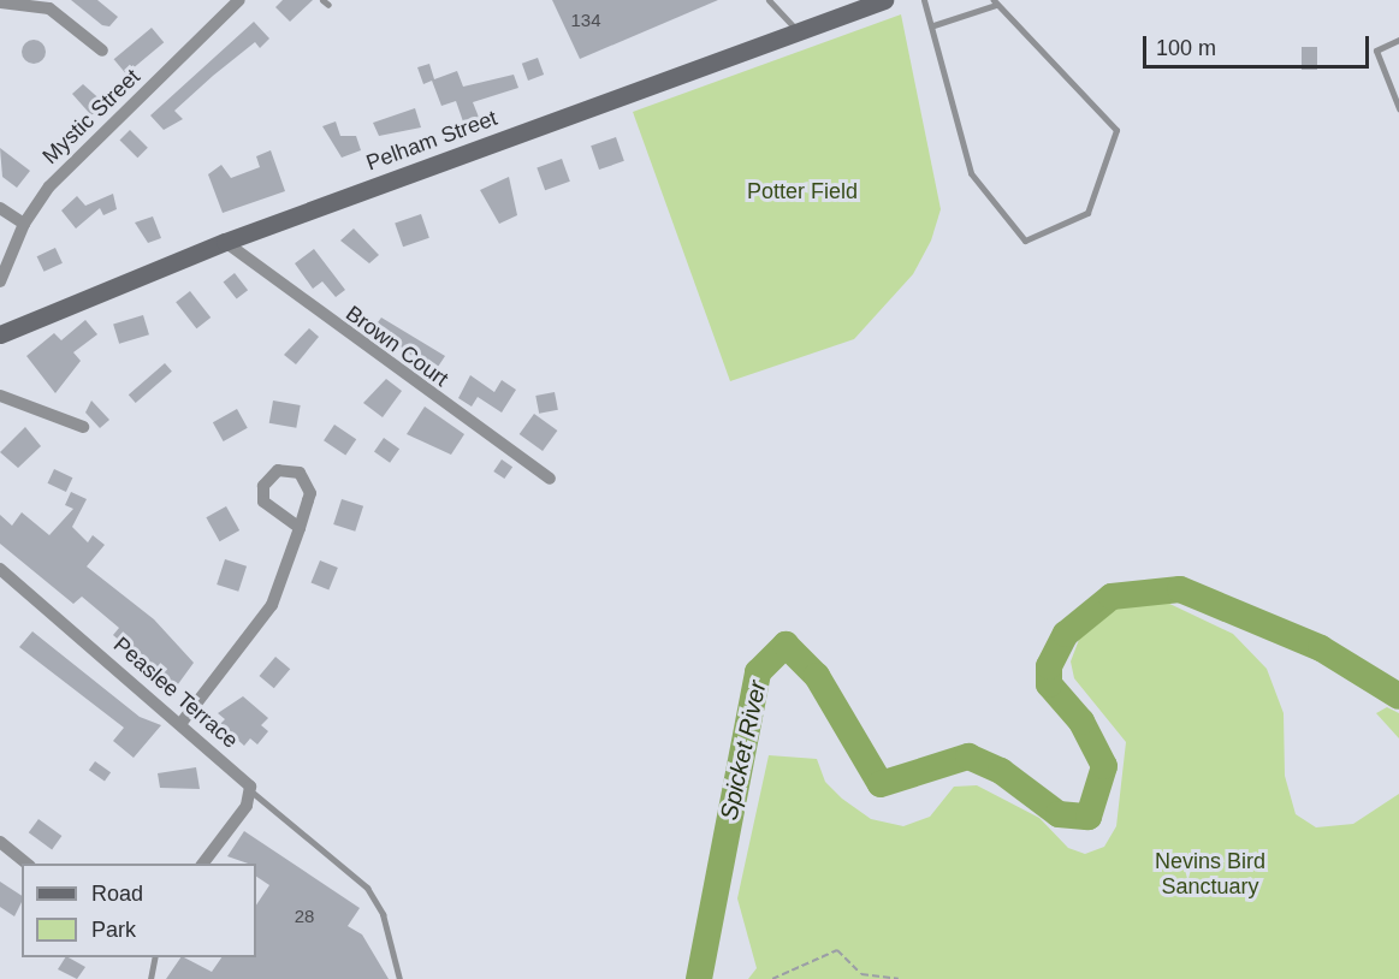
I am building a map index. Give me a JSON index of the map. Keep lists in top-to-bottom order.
{
  "streets": {
    "main road": ["Pelham Street"],
    "street": ["Mystic Street", "Brown Court", "Peaslee Terrace"]
  },
  "crossings": [
    ["Pelham Street", "Brown Court"]
  ],
  "water": ["Spicket River"],
  "parks": ["Potter Field", "Nevins Bird Sanctuary"],
  "house_numbers": ["134", "28"],
  "legend": ["Road", "Park"],
  "scale_bar": "100 m"
}
